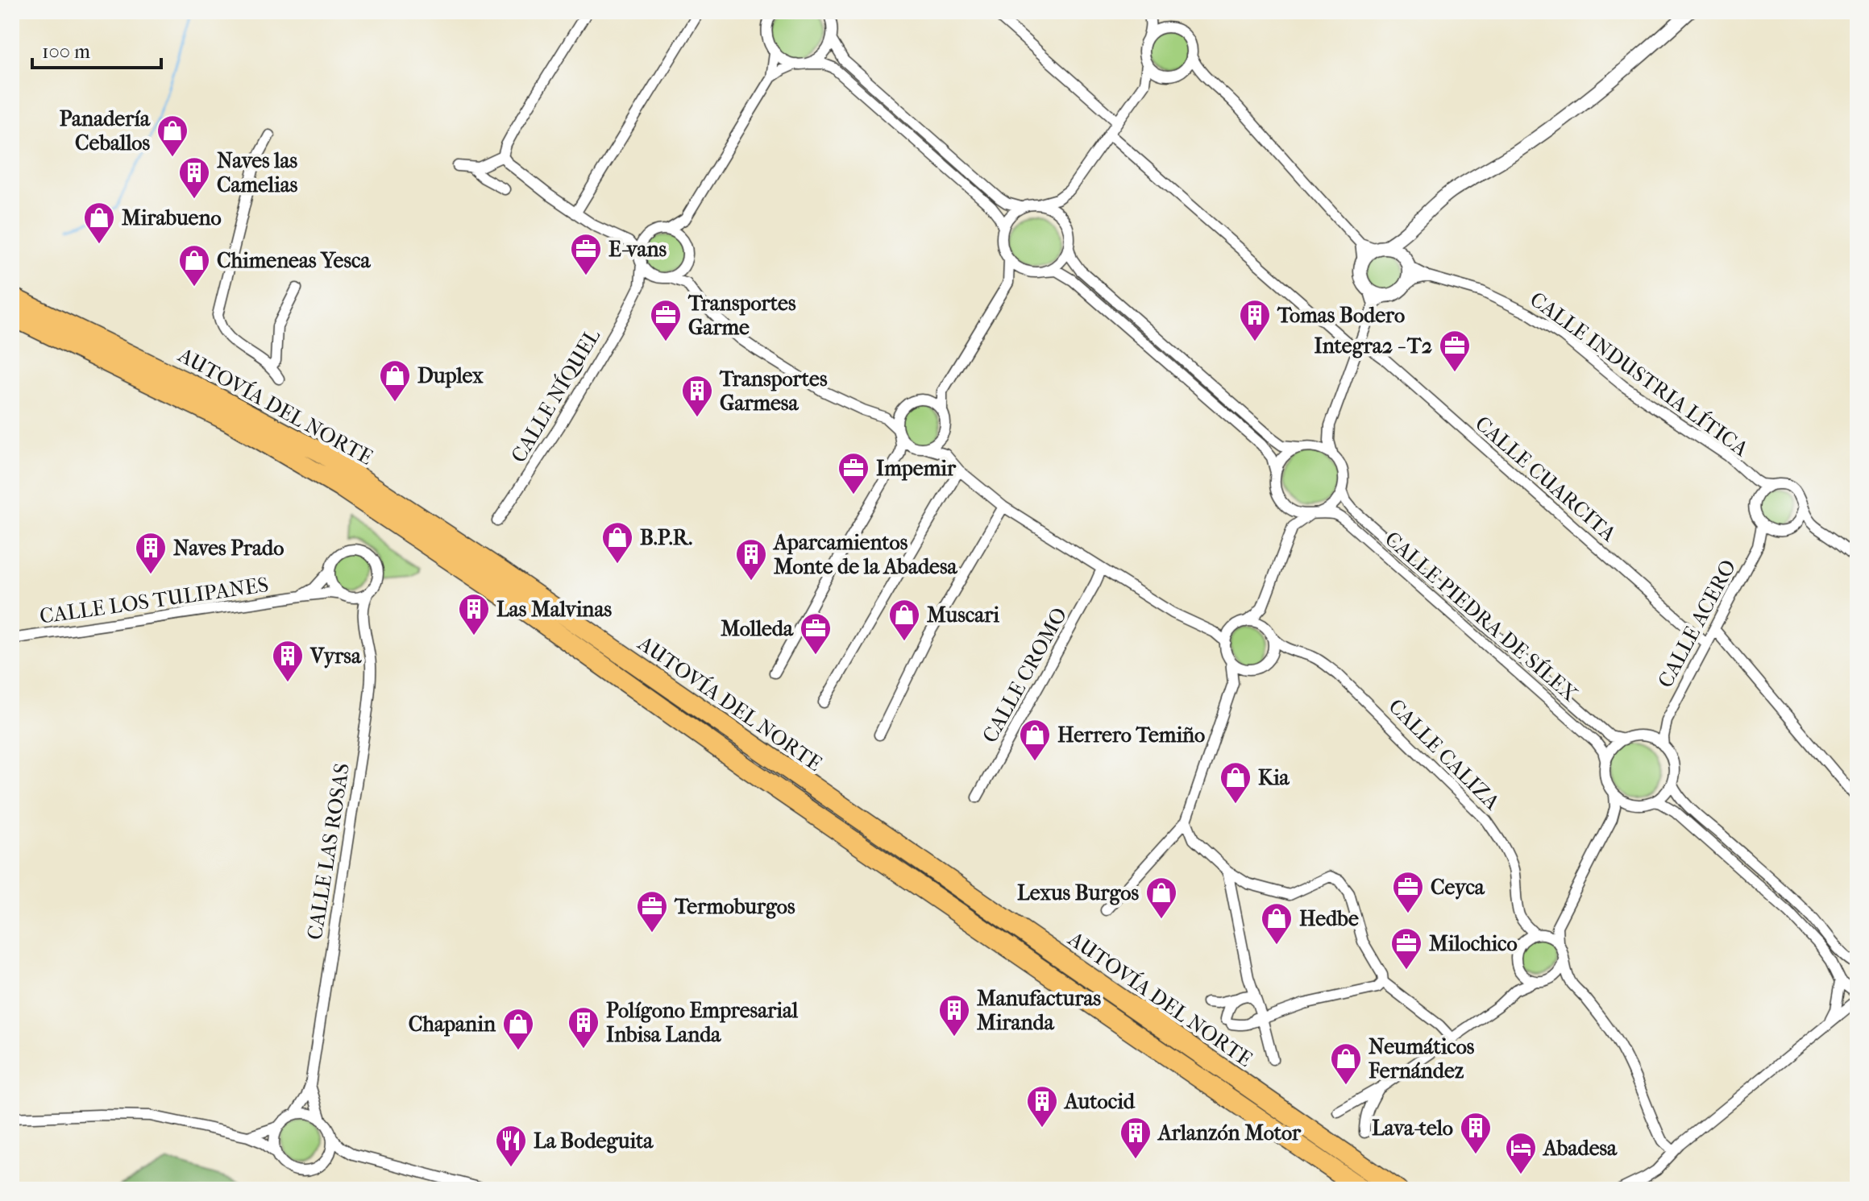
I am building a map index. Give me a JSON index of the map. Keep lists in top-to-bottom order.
{
  "streets": {
    "highway": ["AUTOVÍA DEL NORTE"],
    "street": [
      "CALLE INDUSTRIA LÍTICA",
      "CALLE NÍQUEL",
      "CALLE CUARCITA",
      "CALLE LOS TULIPANES",
      "CALLE PIEDRA DE SÍLEX",
      "CALLE ACERO",
      "CALLE CROMO",
      "CALLE CALIZA",
      "CALLE LAS ROSAS"
    ]
  },
  "crossings": [
    ["CALLE INDUSTRIA LÍTICA", "CALLE ACERO"],
    ["CALLE CUARCITA", "CALLE ACERO"],
    ["CALLE LOS TULIPANES", "CALLE LAS ROSAS"],
    ["CALLE PIEDRA DE SÍLEX", "CALLE ACERO"]
  ],
  "places": {
    "shop": [
      "Panadería Ceballos",
      "Mirabueno",
      "Chimeneas Yesca",
      "Duplex",
      "B.P.R.",
      "Muscari",
      "Herrero Temiño",
      "Kia",
      "Lexus Burgos",
      "Hedbe",
      "Chapanin",
      "Neumáticos Fernández"
    ],
    "building": [
      "Naves las Camelias",
      "Tomas Bodero",
      "Transportes Garmesa",
      "Naves Prado",
      "Aparcamientos Monte de la Abadesa",
      "Las Malvinas",
      "Vyrsa",
      "Manufacturas Miranda",
      "Polígono Empresarial Inbisa Landa",
      "Autocid",
      "Lava-telo",
      "Arlanzón Motor"
    ],
    "office": [
      "E-vans",
      "Transportes Garme",
      "Integra2 - T2",
      "Impemir",
      "Molleda",
      "Ceyca",
      "Termoburgos",
      "Milochico"
    ],
    "restaurant": ["La Bodeguita"],
    "hotel": ["Abadesa"]
  },
  "scale_bar": "100 m"
}
